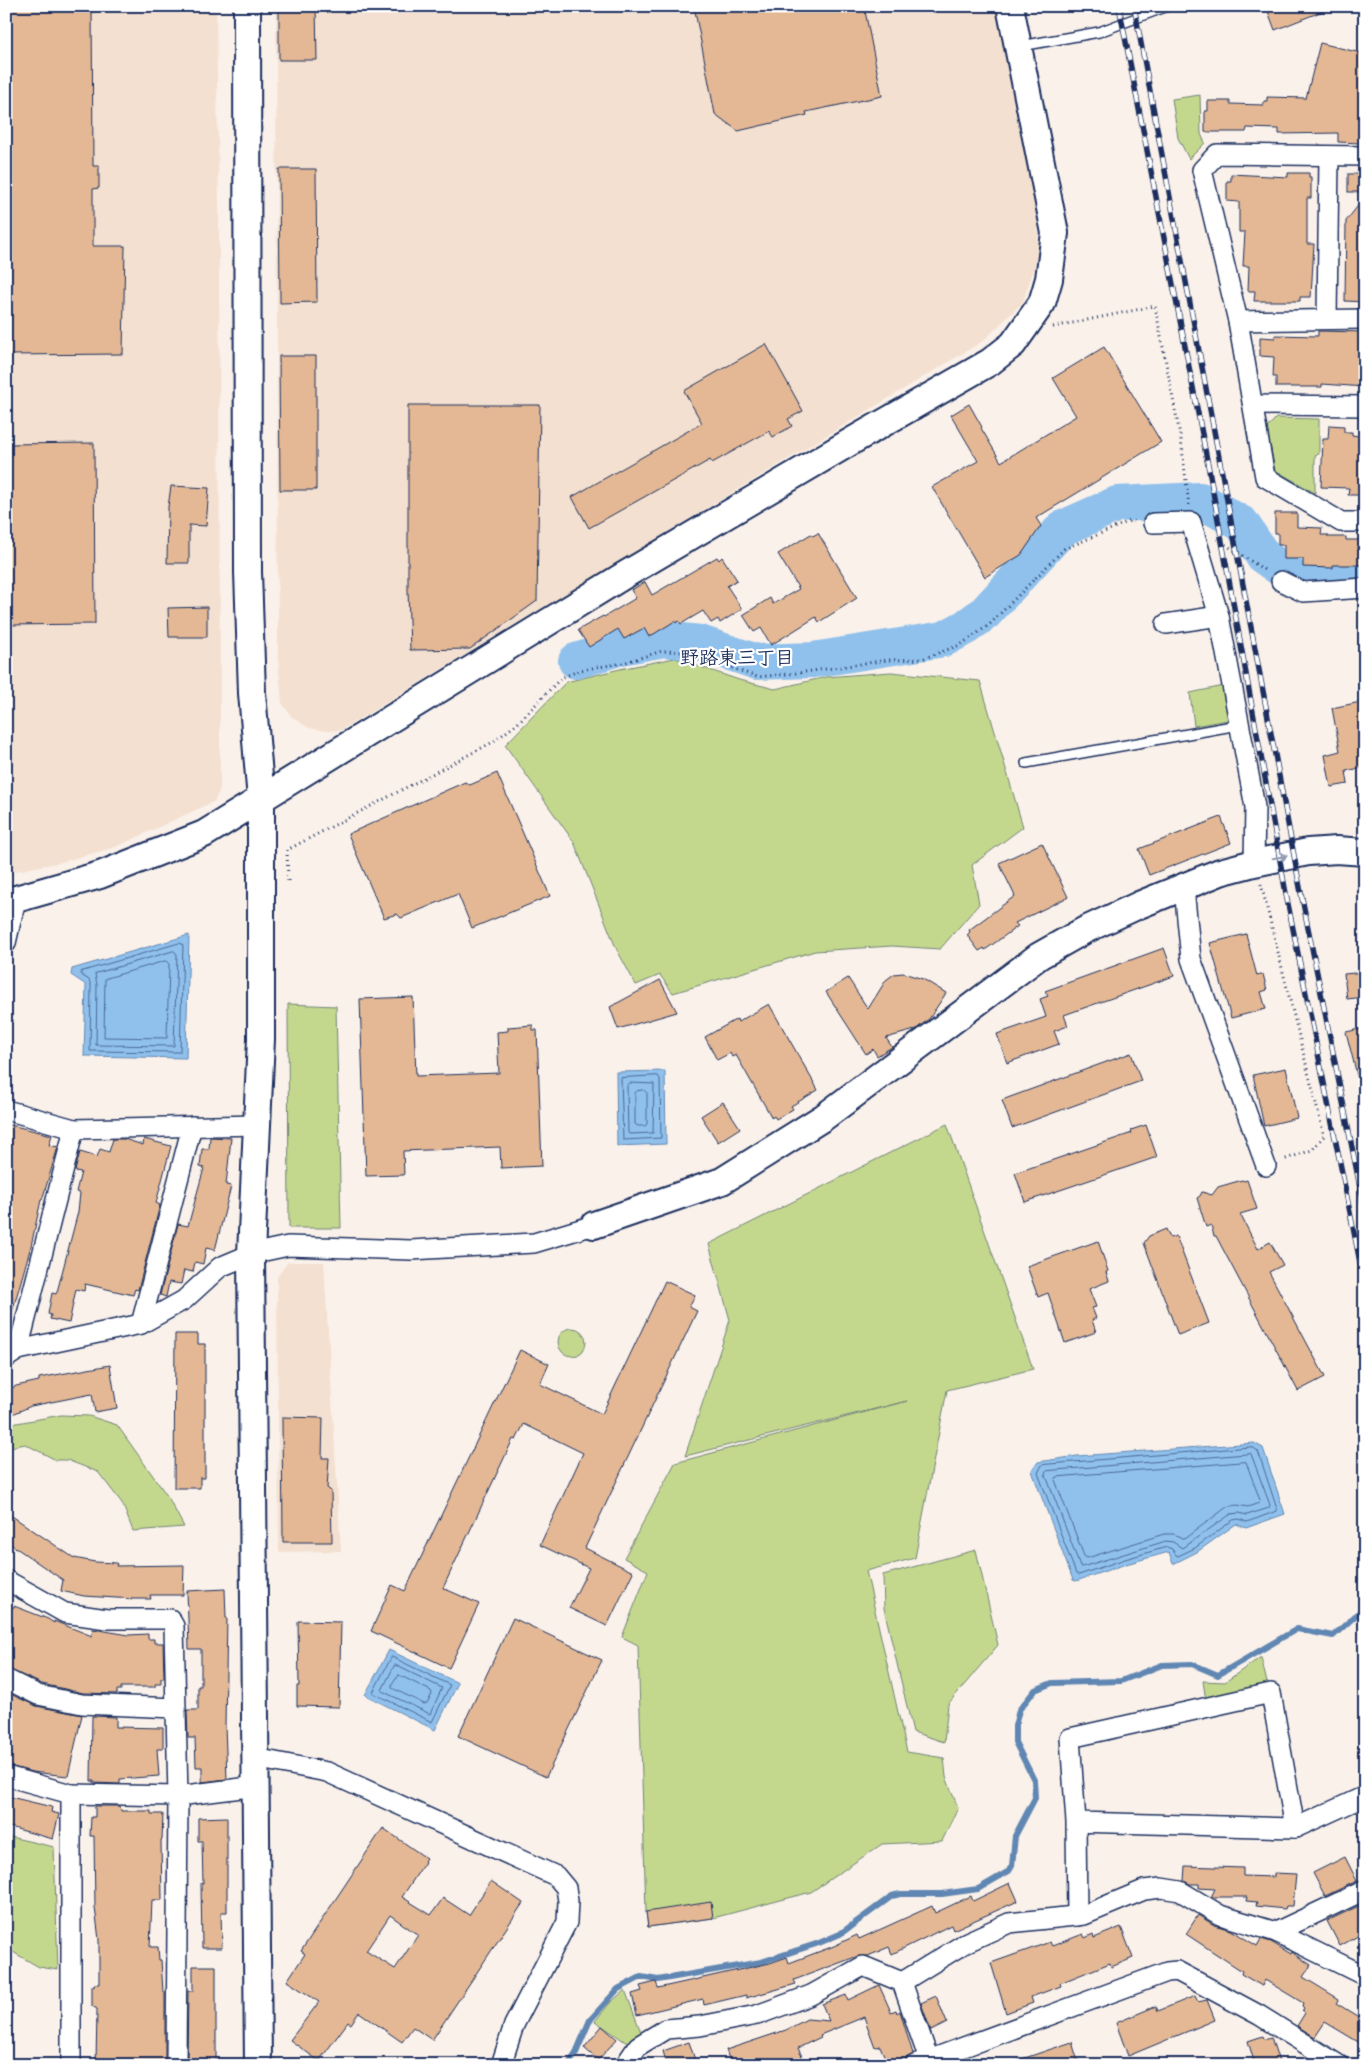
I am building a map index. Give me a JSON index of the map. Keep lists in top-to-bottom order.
{
  "districts": ["野路東三丁目"]
}
